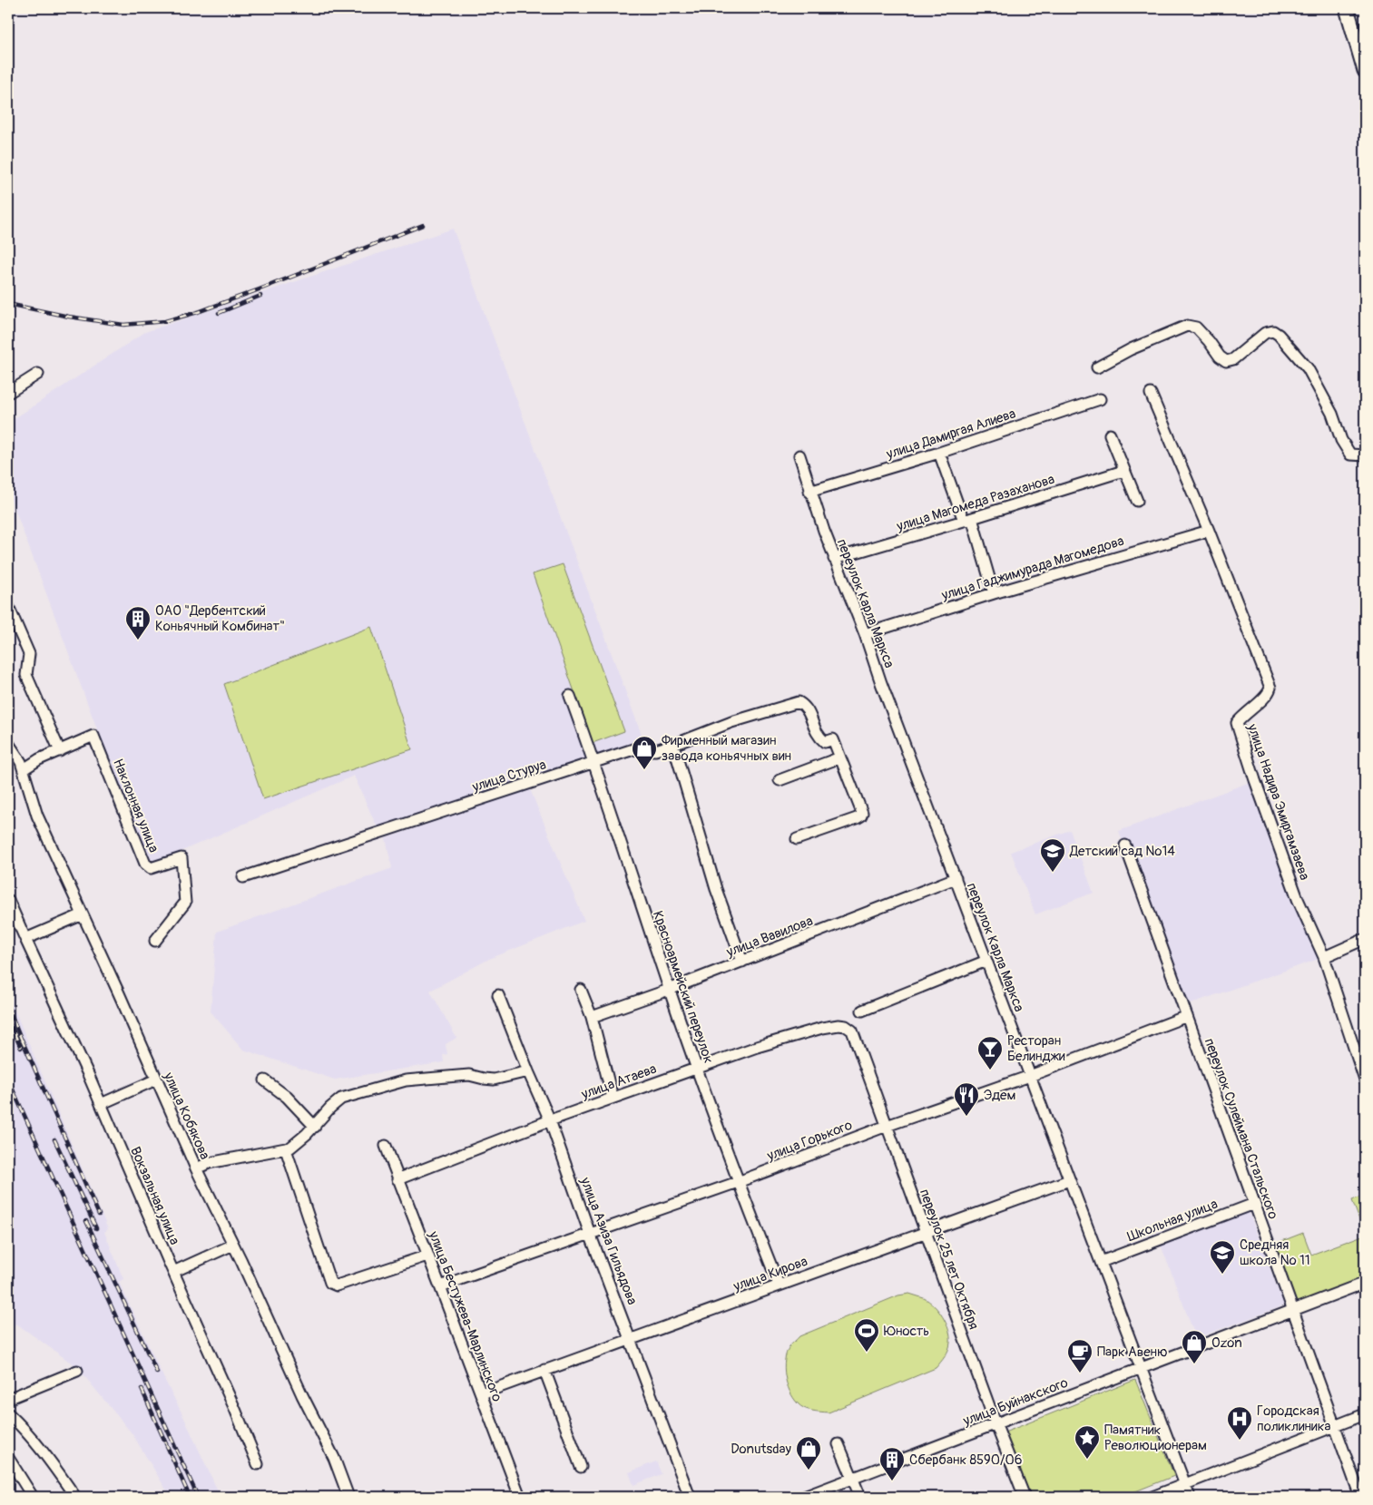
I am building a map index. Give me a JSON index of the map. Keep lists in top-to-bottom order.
{
  "streets": {
    "street": [
      "улица Дамиргая Алиева",
      "улица Магомеда Разаханова",
      "улица Гаджимурада Магомедова",
      "переулок Карла Маркса",
      "улица Стуруа",
      "улица Надира Эмиргамзаева",
      "Наклонная улица",
      "улица Вавилова",
      "Красноармейский переулок",
      "улица Атаева",
      "улица Кобякова",
      "переулок Сулеймана Стальского",
      "улица Горького",
      "Вокзальная улица",
      "Школьная улица",
      "улица Азиза Гильядова",
      "переулок 25 лет Октября",
      "улица Кирова",
      "улица Бестужева-Марлинского",
      "улица Буйнакского"
    ]
  },
  "crossings": [
    ["улица Дамиргая Алиева", "переулок Карла Маркса"],
    ["улица Магомеда Разаханова", "переулок Карла Маркса"],
    ["улица Гаджимурада Магомедова", "переулок Карла Маркса"],
    ["улица Гаджимурада Магомедова", "улица Надира Эмиргамзаева"],
    ["переулок Карла Маркса", "улица Вавилова"],
    ["переулок Карла Маркса", "улица Горького"],
    ["переулок Карла Маркса", "Школьная улица"],
    ["переулок Карла Маркса", "улица Кирова"],
    ["переулок Карла Маркса", "улица Буйнакского"],
    ["улица Стуруа", "Красноармейский переулок"],
    ["улица Вавилова", "Красноармейский переулок"],
    ["Красноармейский переулок", "улица Атаева"],
    ["Красноармейский переулок", "улица Горького"],
    ["Красноармейский переулок", "улица Кирова"],
    ["улица Атаева", "улица Азиза Гильядова"],
    ["улица Атаева", "переулок 25 лет Октября"],
    ["улица Атаева", "улица Бестужева-Марлинского"],
    ["переулок Сулеймана Стальского", "улица Горького"],
    ["переулок Сулеймана Стальского", "Школьная улица"],
    ["переулок Сулеймана Стальского", "улица Буйнакского"],
    ["улица Горького", "улица Азиза Гильядова"],
    ["улица Горького", "переулок 25 лет Октября"],
    ["улица Горького", "улица Бестужева-Марлинского"],
    ["улица Азиза Гильядова", "улица Кирова"],
    ["переулок 25 лет Октября", "улица Кирова"],
    ["переулок 25 лет Октября", "улица Буйнакского"],
    ["улица Кирова", "улица Бестужева-Марлинского"]
  ],
  "places": {
    "building": ["ОАО \"Дербентский Коньячный Комбинат\"", "Сбербанк 8590/06"],
    "shop": ["Фирменный магазин завода коньячных вин", "Ozon", "Donutsday"],
    "school or university": ["Детский сад №14", "Средняя школа № 11"],
    "bar": ["Ресторан Белинджи"],
    "restaurant": ["Эдем"],
    "sports": ["Юность"],
    "cafe": ["Парк Авеню"],
    "hospital": ["Городская поликлиника"],
    "place": ["Памятник Революционерам"]
  }
}
